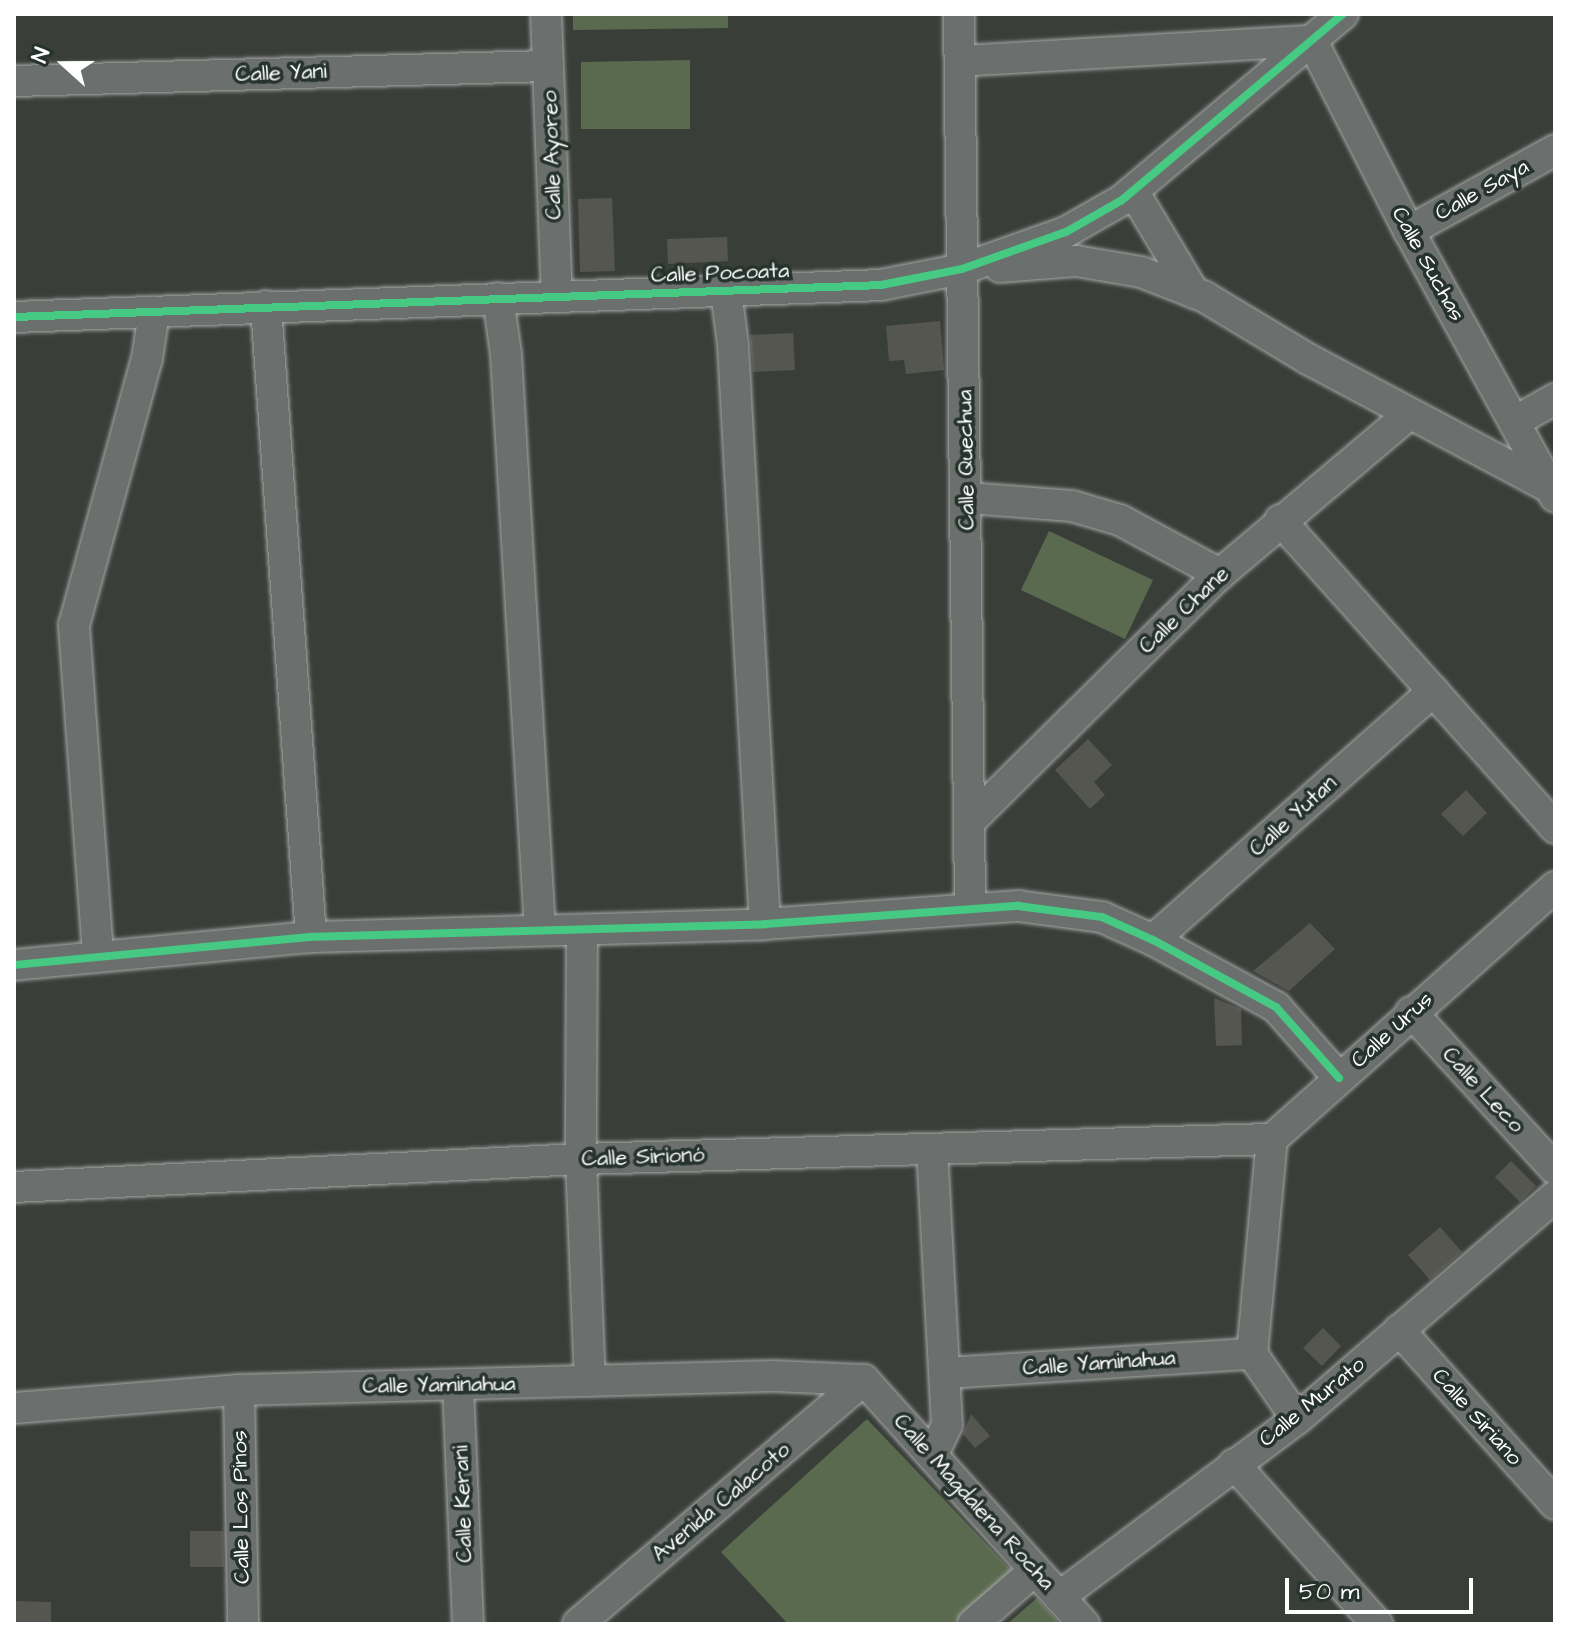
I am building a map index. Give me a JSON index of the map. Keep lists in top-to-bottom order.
{
  "streets": {
    "street": [
      "Calle Yani",
      "Calle Ayoreo",
      "Calle Saya",
      "Calle Suchas",
      "Calle Pocoata",
      "Calle Quechua",
      "Calle Chane",
      "Calle Yutan",
      "Calle Urus",
      "Calle Leco",
      "Calle Sirionó",
      "Calle Yaminahua",
      "Calle Murato",
      "Calle Siriano",
      "Avenida Calacoto",
      "Calle Magdalena Rocha",
      "Calle Kerani",
      "Calle Los Pinos"
    ]
  },
  "crossings": [
    ["Calle Yani", "Calle Ayoreo"],
    ["Calle Ayoreo", "Calle Pocoata"],
    ["Calle Saya", "Calle Suchas"],
    ["Calle Suchas", "Calle Pocoata"],
    ["Calle Pocoata", "Calle Quechua"],
    ["Calle Quechua", "Calle Chane"],
    ["Calle Urus", "Calle Leco"],
    ["Calle Urus", "Calle Sirionó"],
    ["Calle Yaminahua", "Avenida Calacoto"],
    ["Calle Yaminahua", "Calle Magdalena Rocha"],
    ["Calle Yaminahua", "Calle Kerani"],
    ["Calle Yaminahua", "Calle Los Pinos"],
    ["Calle Murato", "Calle Siriano"],
    ["Calle Murato", "Calle Magdalena Rocha"],
    ["Avenida Calacoto", "Calle Magdalena Rocha"]
  ],
  "scale_bar": "50 m",
  "north": "left"
}
